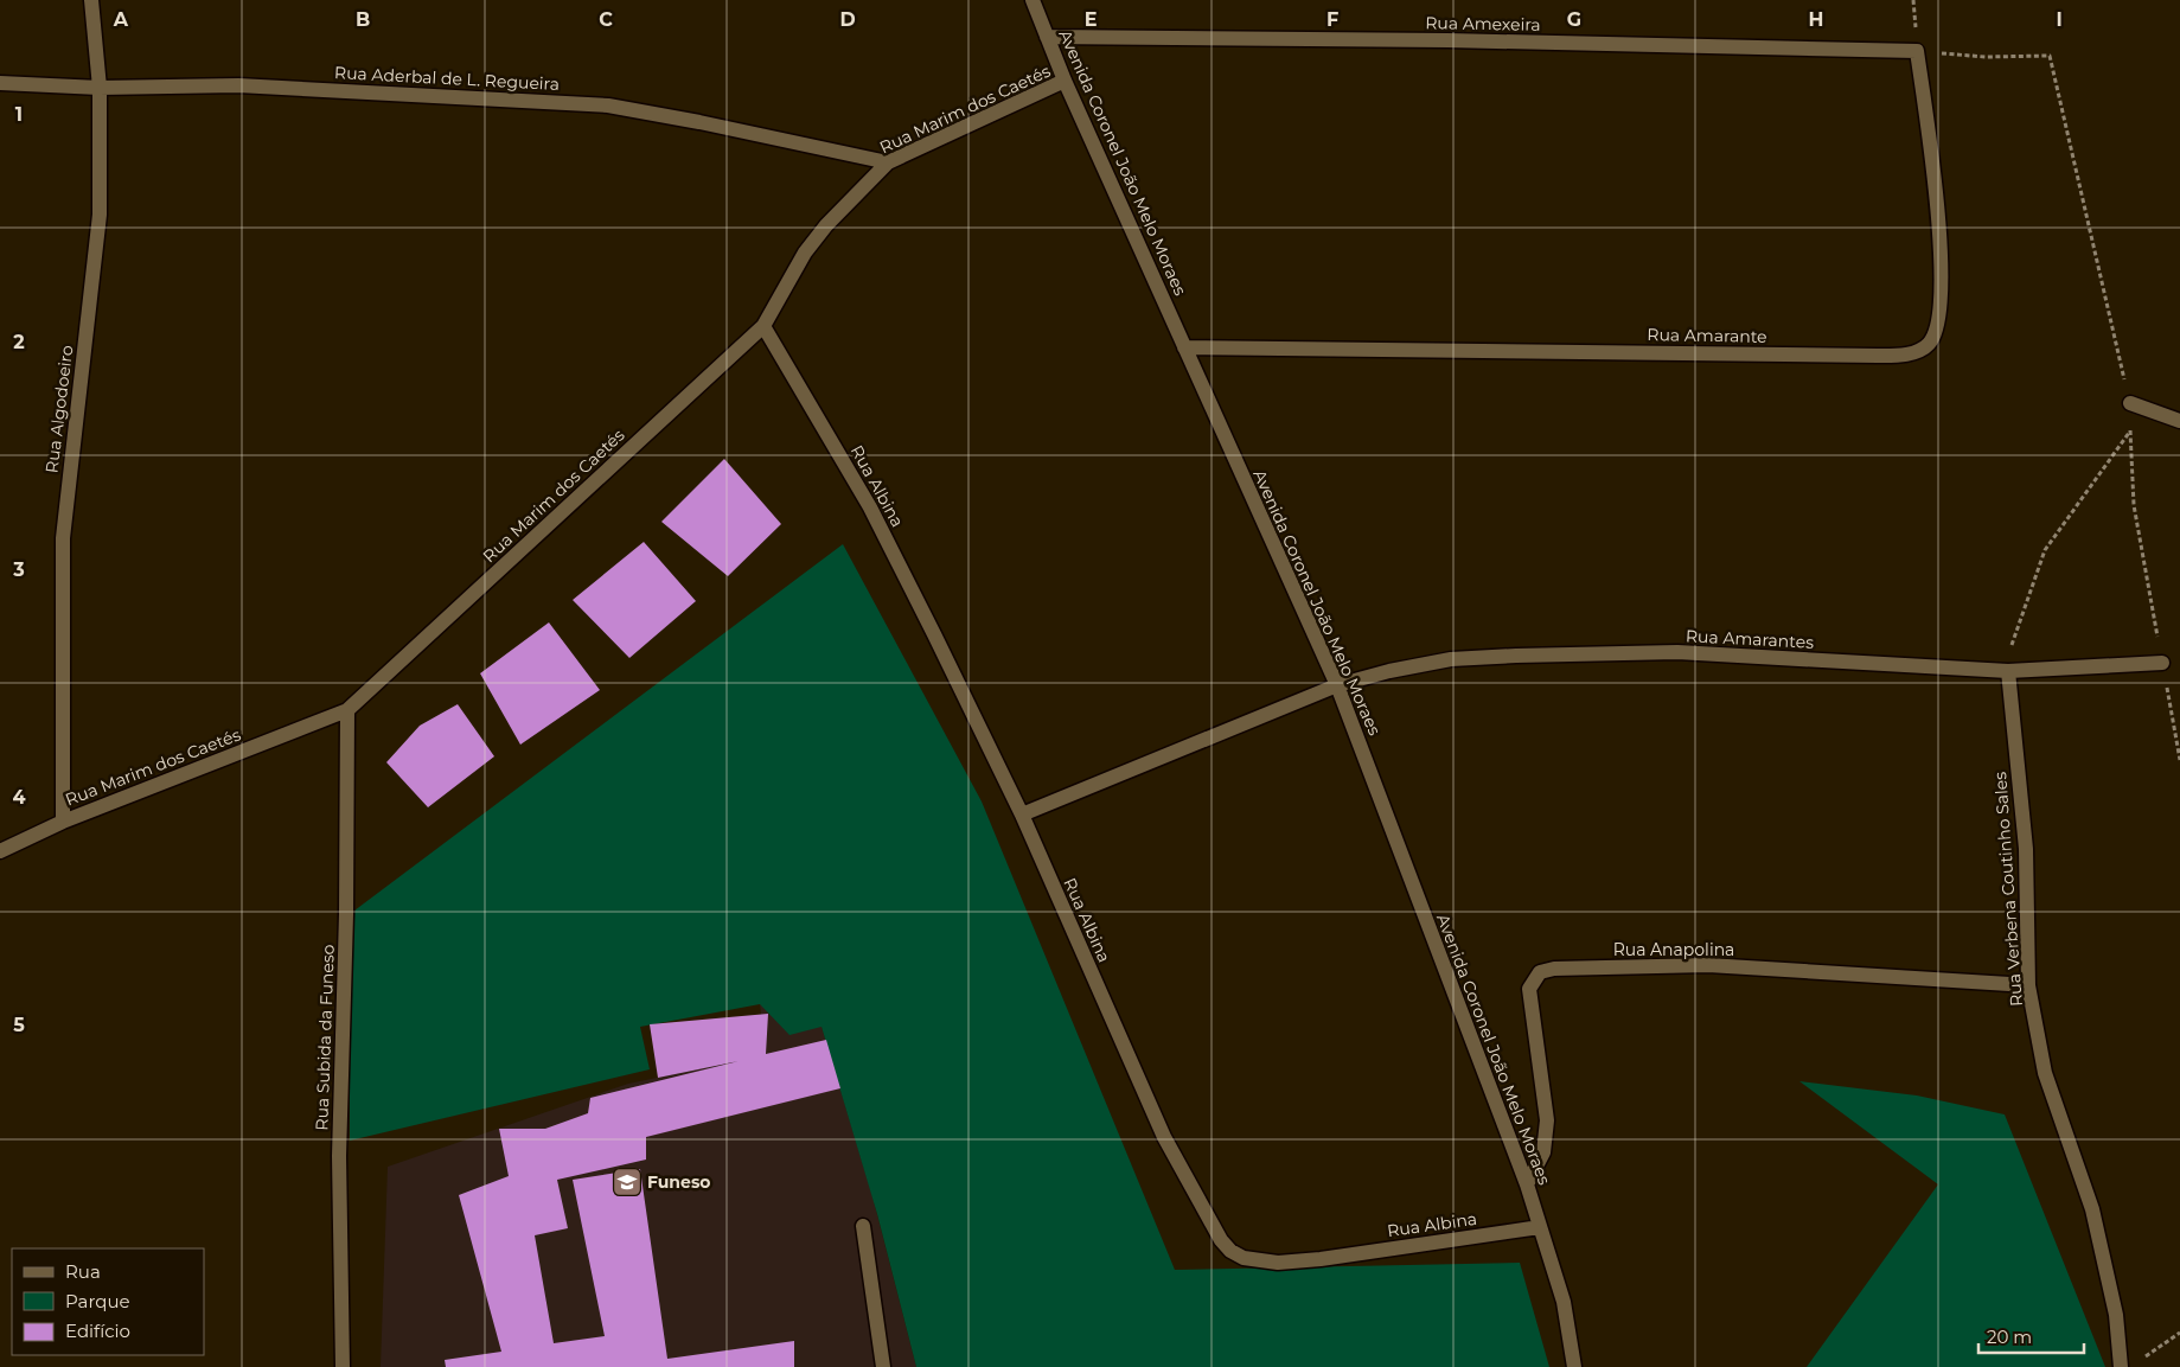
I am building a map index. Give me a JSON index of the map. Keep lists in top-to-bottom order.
{
  "streets": {
    "street": [
      "Rua Amexeira",
      "Rua Aderbal de L. Regueira",
      "Rua Marim dos Caetés",
      "Avenida Coronel João Melo Moraes",
      "Rua Amarante",
      "Rua Algodoeiro",
      "Rua Albina",
      "Rua Amarantes",
      "Rua Verbena Coutinho Sales",
      "Rua Anapolina",
      "Rua Subida da Funeso"
    ]
  },
  "crossings": [
    ["Rua Amexeira", "Avenida Coronel João Melo Moraes"],
    ["Rua Amexeira", "Rua Amarante"],
    ["Rua Aderbal de L. Regueira", "Rua Marim dos Caetés"],
    ["Rua Aderbal de L. Regueira", "Rua Algodoeiro"],
    ["Rua Marim dos Caetés", "Avenida Coronel João Melo Moraes"],
    ["Rua Marim dos Caetés", "Rua Algodoeiro"],
    ["Rua Marim dos Caetés", "Rua Albina"],
    ["Rua Marim dos Caetés", "Rua Subida da Funeso"],
    ["Avenida Coronel João Melo Moraes", "Rua Amarante"],
    ["Avenida Coronel João Melo Moraes", "Rua Albina"],
    ["Avenida Coronel João Melo Moraes", "Rua Amarantes"],
    ["Avenida Coronel João Melo Moraes", "Rua Anapolina"],
    ["Rua Albina", "Rua Amarantes"],
    ["Rua Amarantes", "Rua Verbena Coutinho Sales"],
    ["Rua Verbena Coutinho Sales", "Rua Anapolina"]
  ],
  "places": {
    "school or university": ["Funeso"]
  },
  "legend": ["Rua", "Parque", "Edifício"],
  "scale_bar": "20 m",
  "grid": {
    "columns": [
      "A",
      "B",
      "C",
      "D",
      "E",
      "F",
      "G",
      "H",
      "I"
    ],
    "rows": [
      "1",
      "2",
      "3",
      "4",
      "5"
    ]
  }
}
